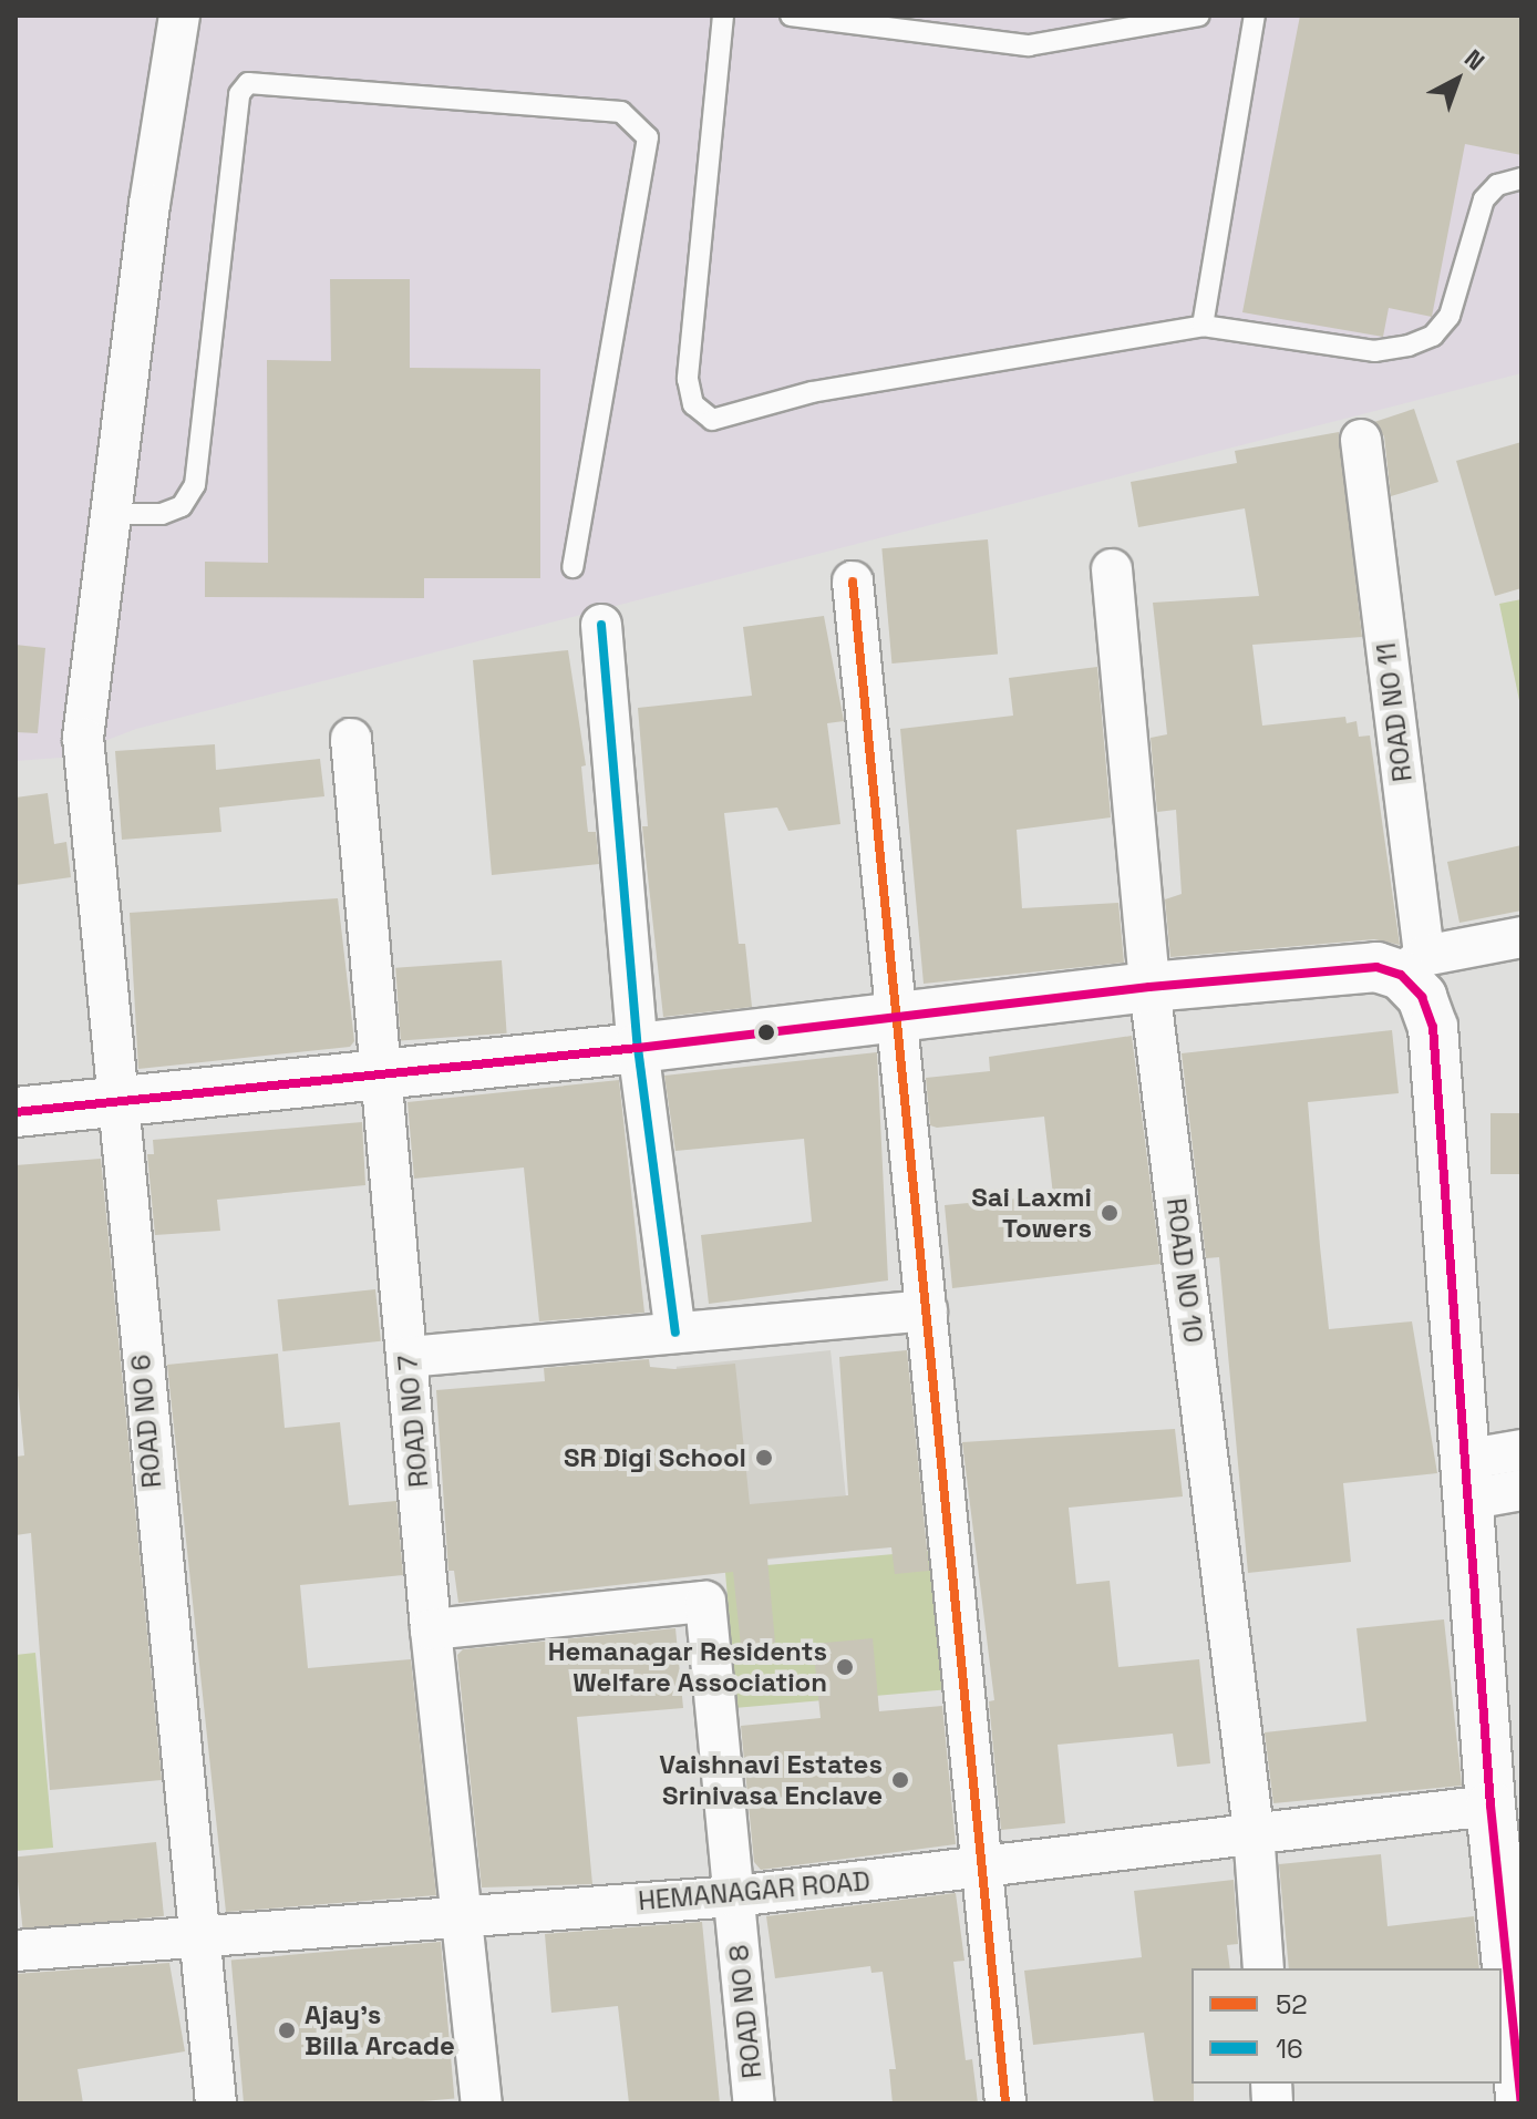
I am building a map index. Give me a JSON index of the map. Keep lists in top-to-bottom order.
{
  "streets": {
    "street": [
      "ROAD NO 11",
      "ROAD NO 10",
      "ROAD NO 6",
      "ROAD NO 7",
      "HEMANAGAR ROAD",
      "ROAD NO 8"
    ]
  },
  "crossings": [
    ["ROAD NO 10", "HEMANAGAR ROAD"],
    ["ROAD NO 6", "HEMANAGAR ROAD"],
    ["ROAD NO 7", "HEMANAGAR ROAD"],
    ["ROAD NO 7", "ROAD NO 8"],
    ["HEMANAGAR ROAD", "ROAD NO 8"]
  ],
  "places": [
    "Sai Laxmi Towers",
    "SR Digi School",
    "Hemanagar Residents Welfare Association",
    "Vaishnavi Estates Srinivasa Enclave",
    "Ajay's Billa Arcade"
  ],
  "lines": ["transit line 52", "transit line 16"],
  "legend": ["52", "16"],
  "north": "top right"
}
